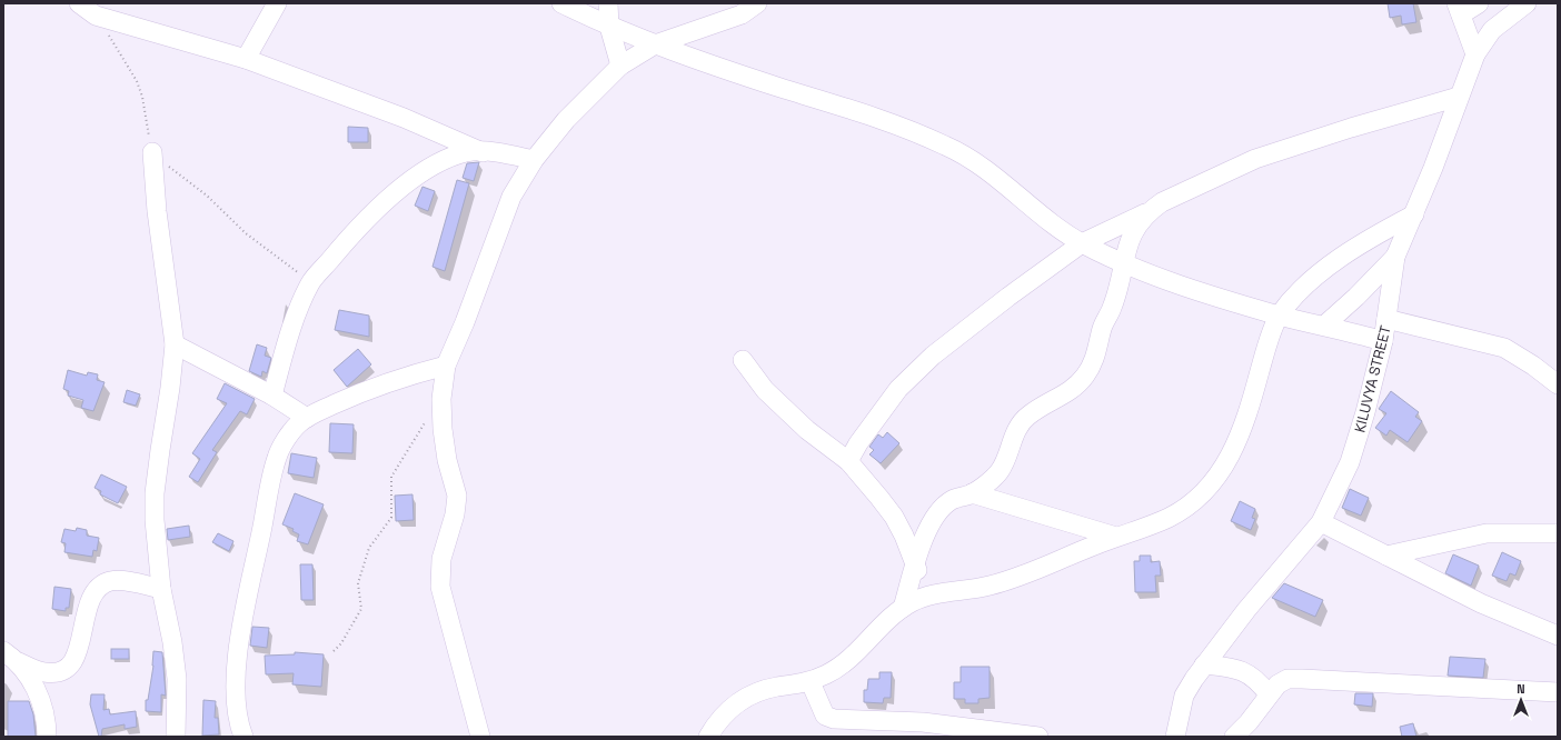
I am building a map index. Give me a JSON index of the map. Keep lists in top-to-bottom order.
{
  "streets": {
    "street": ["KILUVYA STREET"]
  },
  "north": "top"
}
